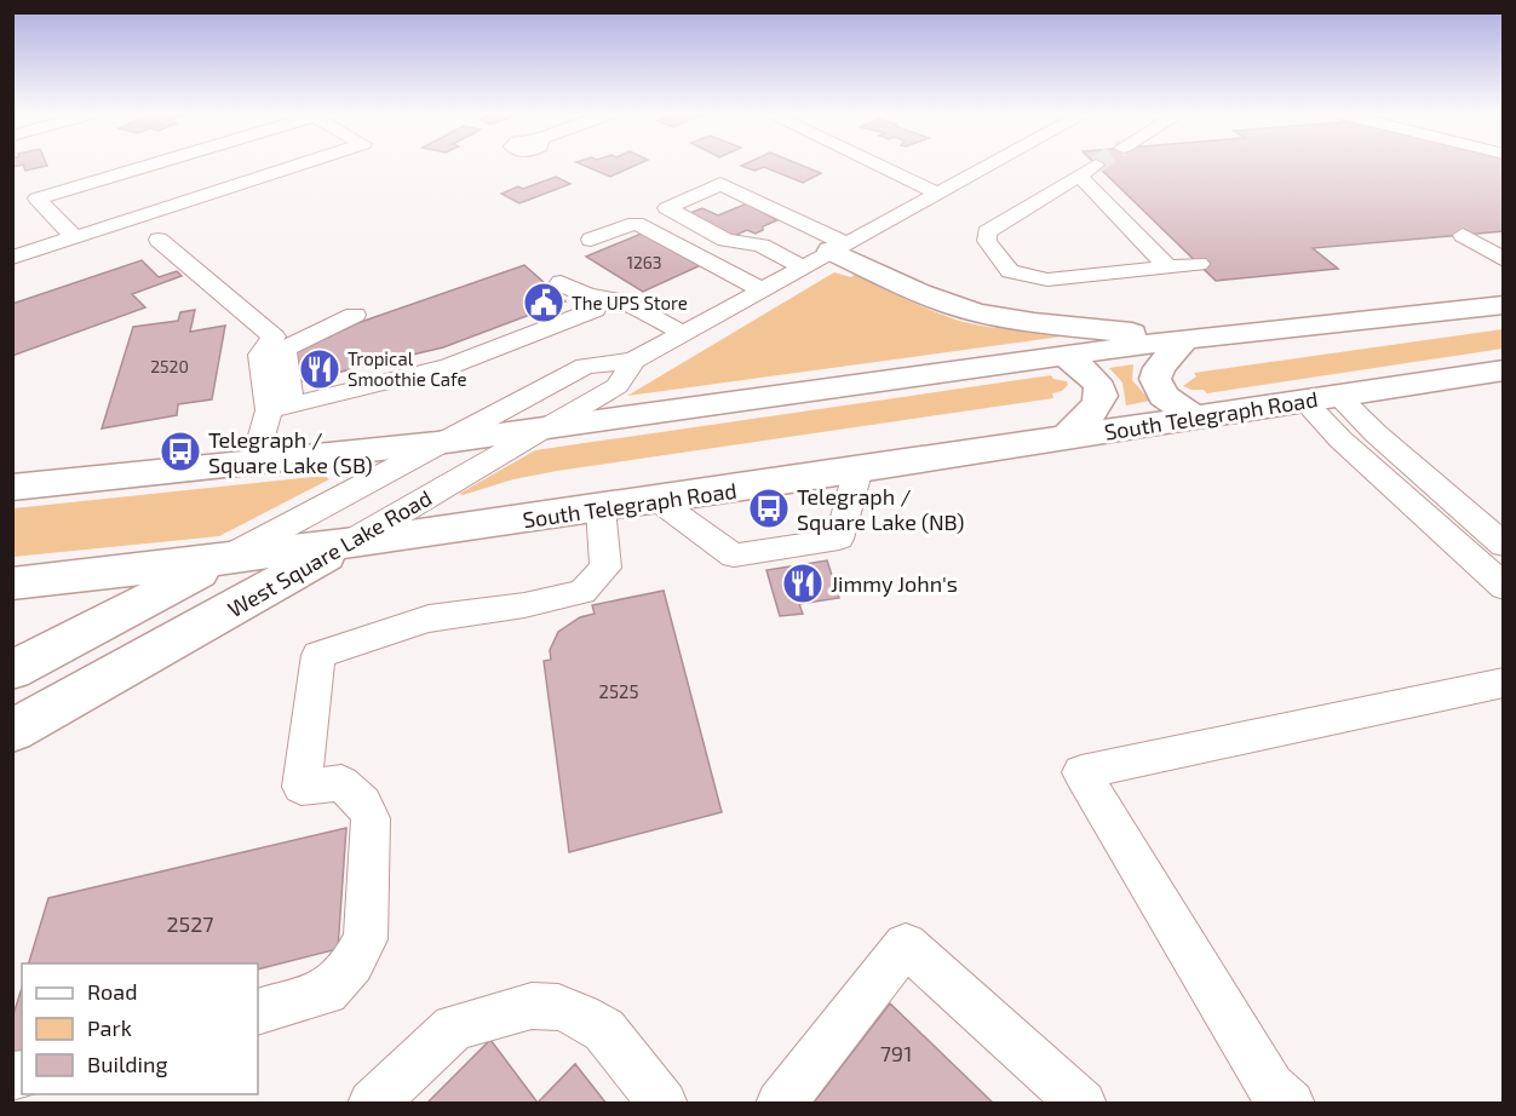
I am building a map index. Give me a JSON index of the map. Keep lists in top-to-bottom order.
{
  "streets": {
    "highway": ["South Telegraph Road", "West Square Lake Road"]
  },
  "crossings": [
    ["South Telegraph Road", "West Square Lake Road"]
  ],
  "places": {
    "public building": ["The UPS Store"],
    "restaurant": ["Tropical Smoothie Cafe", "Jimmy John's"],
    "bus stop": ["Telegraph / Square Lake (SB)", "Telegraph / Square Lake (NB)"]
  },
  "house_numbers": [
    "1263",
    "2520",
    "2525",
    "2527",
    "791"
  ],
  "legend": ["Road", "Park", "Building"]
}
